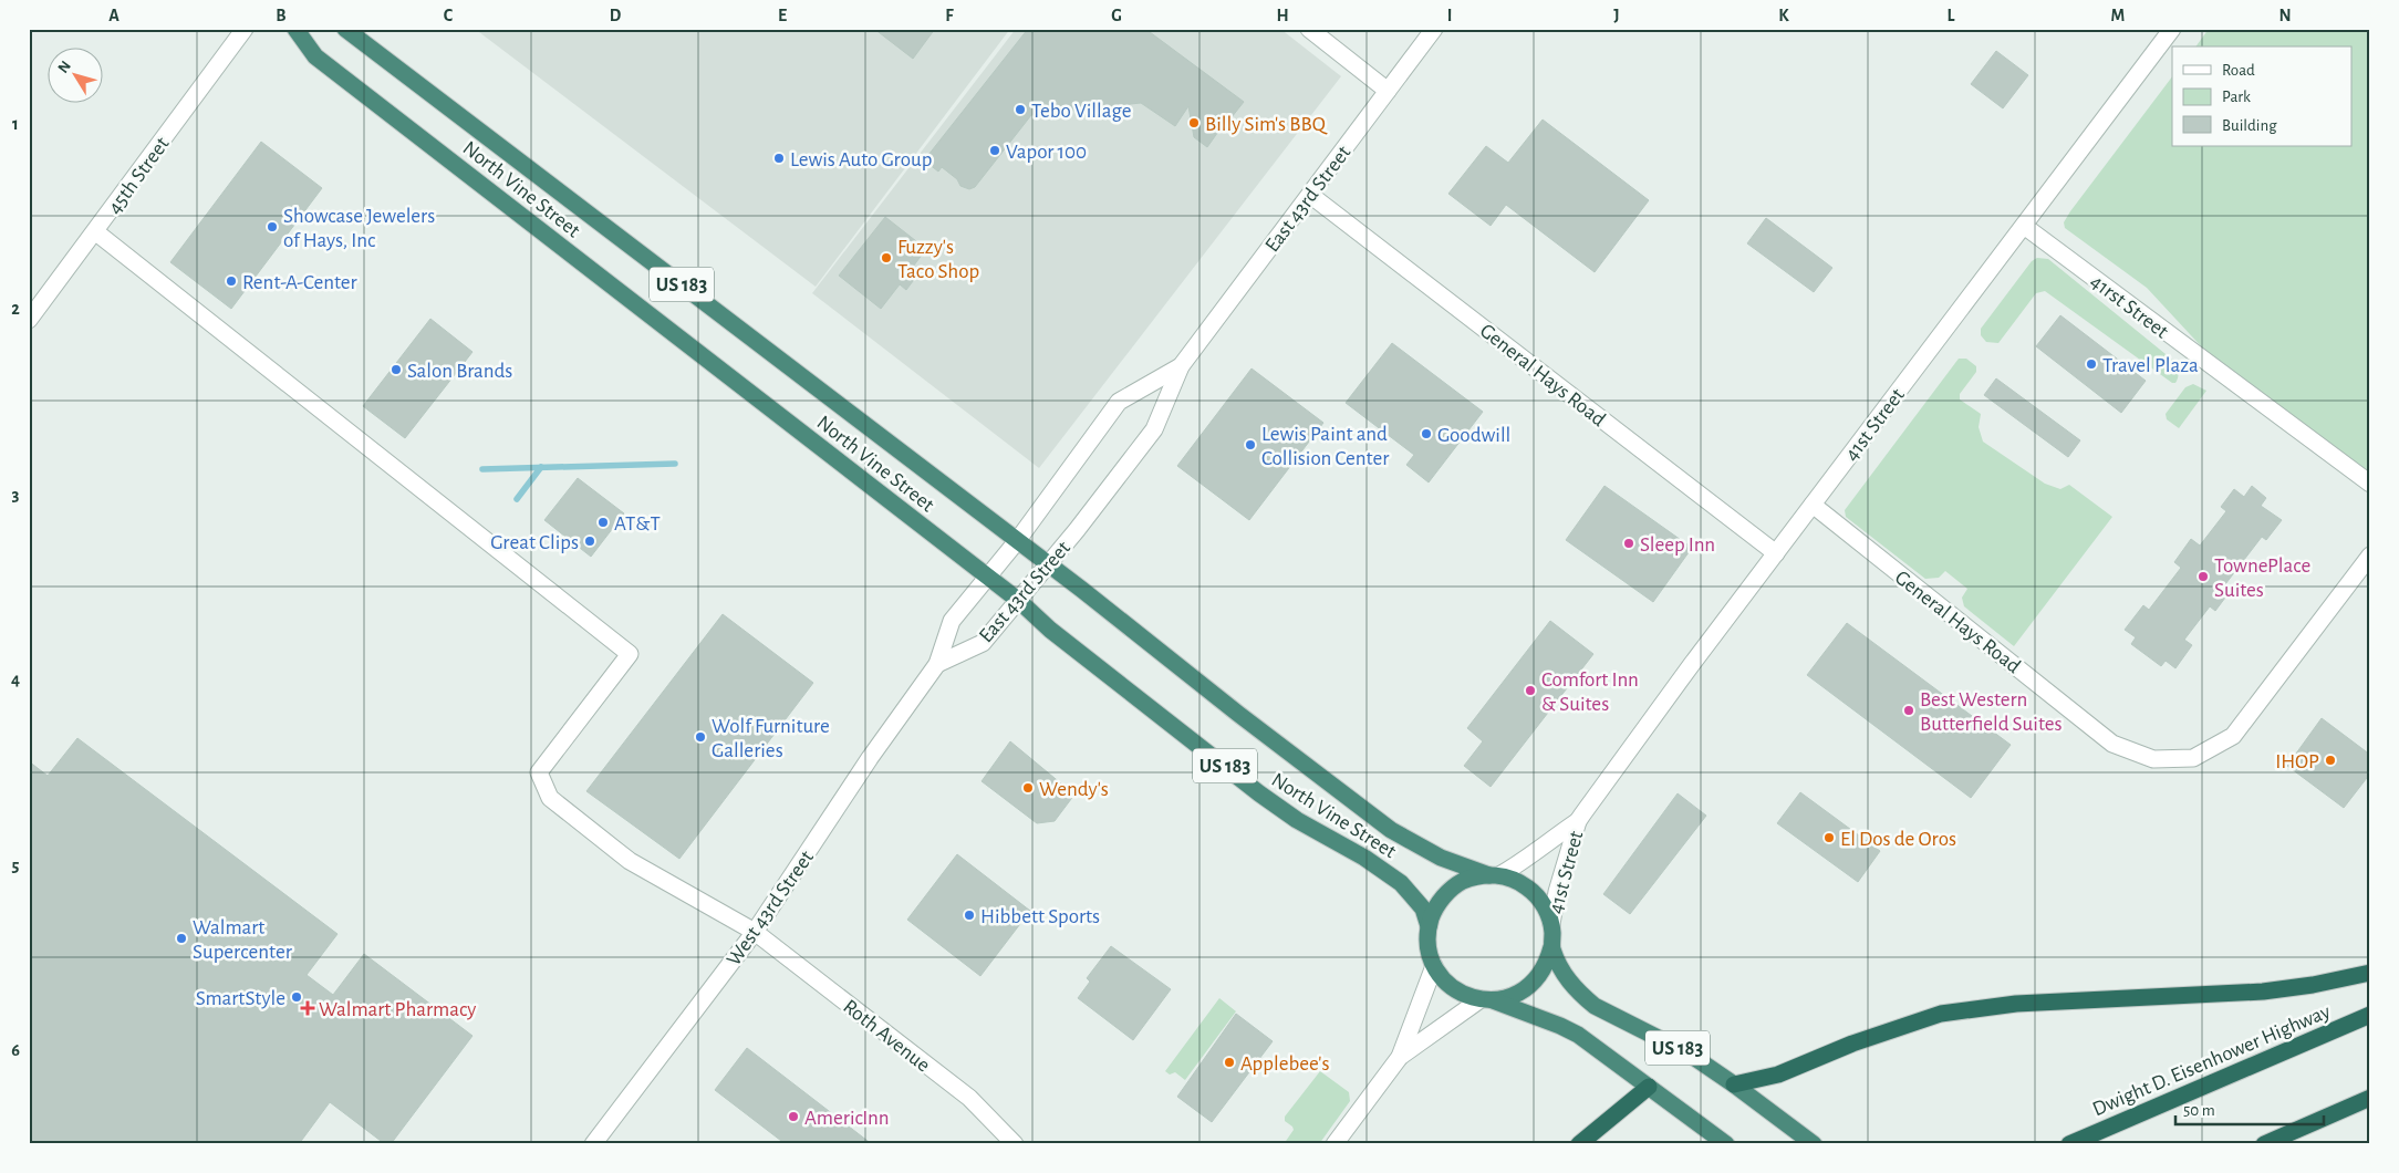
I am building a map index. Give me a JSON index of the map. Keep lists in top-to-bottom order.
{
  "streets": {
    "highway": ["North Vine Street", "US 183", "Dwight D. Eisenhower Highway"],
    "street": [
      "45th Street",
      "East 43rd Street",
      "41rst Street",
      "General Hays Road",
      "41st Street",
      "West 43rd Street",
      "Roth Avenue"
    ]
  },
  "crossings": [
    ["45th Street", "Roth Avenue"],
    ["North Vine Street", "East 43rd Street"],
    ["North Vine Street", "US 183"],
    ["North Vine Street", "41st Street"],
    ["East 43rd Street", "General Hays Road"],
    ["East 43rd Street", "West 43rd Street"],
    ["US 183", "41st Street"],
    ["41rst Street", "41st Street"],
    ["General Hays Road", "41st Street"],
    ["West 43rd Street", "Roth Avenue"]
  ],
  "places": {
    "other": [
      "Tebo Village",
      "Billy Sim's BBQ",
      "Vapor 100",
      "Lewis Auto Group",
      "Showcase Jewelers of Hays, Inc",
      "Fuzzy's Taco Shop",
      "Rent-A-Center",
      "Travel Plaza",
      "Salon Brands",
      "Goodwill",
      "Lewis Paint and Collision Center",
      "AT&T",
      "Great Clips",
      "Sleep Inn",
      "TownePlace Suites",
      "Comfort Inn & Suites",
      "Best Western Butterfield Suites",
      "Wolf Furniture Galleries",
      "IHOP",
      "Wendy's",
      "El Dos de Oros",
      "Hibbett Sports",
      "Walmart Supercenter",
      "SmartStyle",
      "Applebee's",
      "AmericInn"
    ],
    "health": ["Walmart Pharmacy"]
  },
  "legend": ["Road", "Park", "Building"],
  "scale_bar": "50 m",
  "north": "top left",
  "grid": {
    "columns": [
      "A",
      "B",
      "C",
      "D",
      "E",
      "F",
      "G",
      "H",
      "I",
      "J",
      "K",
      "L",
      "M",
      "N"
    ],
    "rows": [
      "1",
      "2",
      "3",
      "4",
      "5",
      "6"
    ]
  }
}
